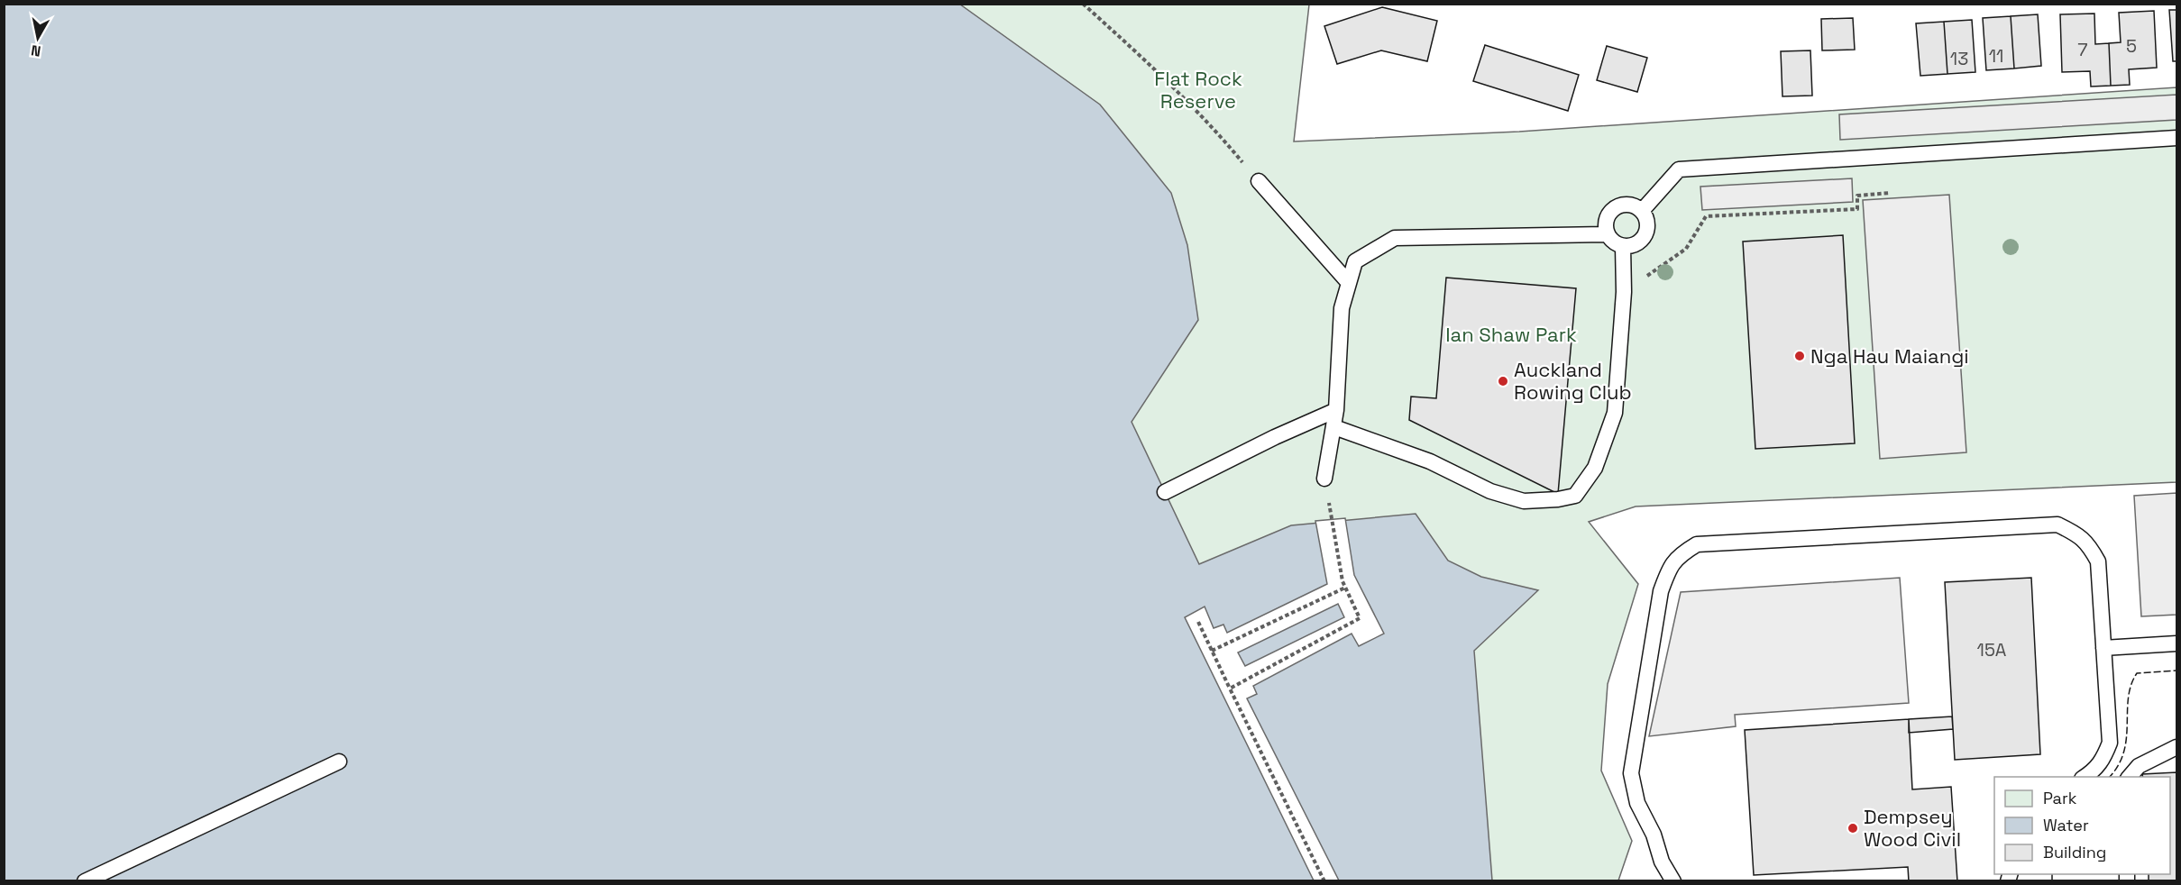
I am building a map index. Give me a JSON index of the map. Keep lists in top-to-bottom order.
{
  "parks": ["Flat Rock Reserve", "Ian Shaw Park"],
  "places": ["Nga Hau Maiangi", "Auckland Rowing Club", "Dempsey Wood Civil"],
  "house_numbers": [
    "5",
    "7",
    "11",
    "13",
    "15A"
  ],
  "legend": ["Park", "Water", "Building"],
  "north": "bottom"
}
